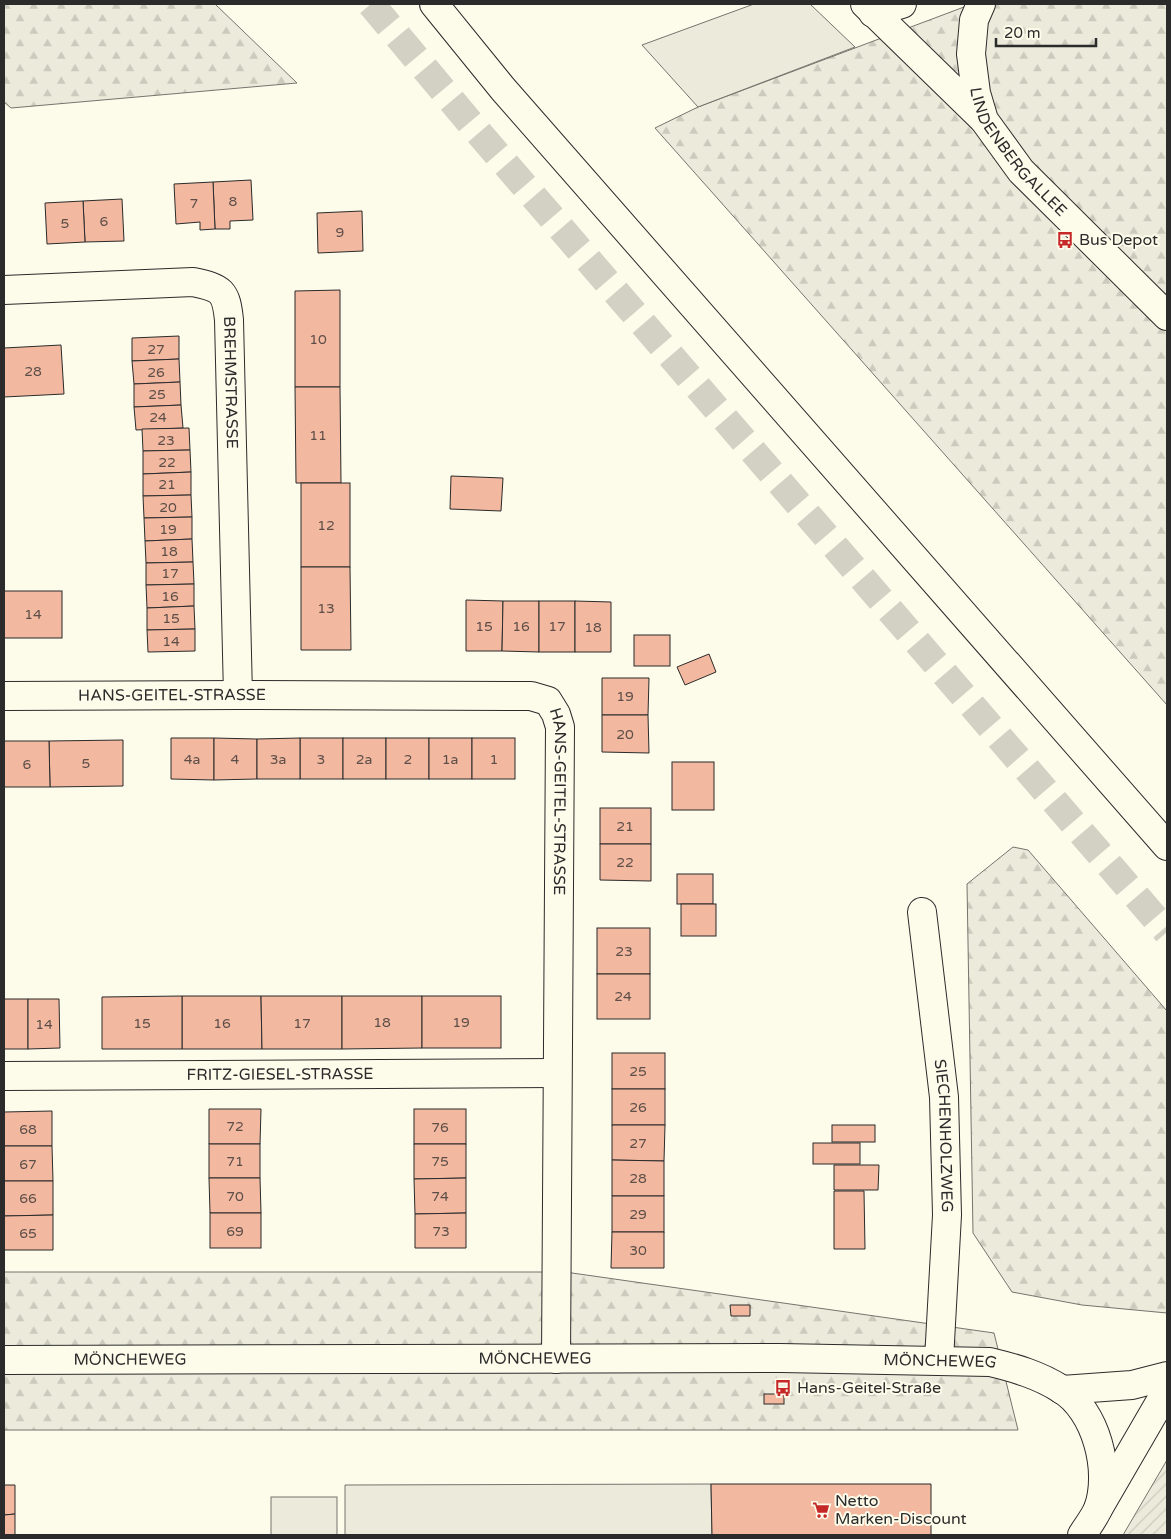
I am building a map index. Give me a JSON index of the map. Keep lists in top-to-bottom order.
{
  "streets": {
    "main road": [
      "LINDENBERGALLEE",
      "BREHMSTRASSE",
      "HANS-GEITEL-STRASSE",
      "FRITZ-GIESEL-STRASSE",
      "SIECHENHOLZWEG",
      "MÖNCHEWEG"
    ]
  },
  "crossings": [
    ["BREHMSTRASSE", "HANS-GEITEL-STRASSE"],
    ["HANS-GEITEL-STRASSE", "FRITZ-GIESEL-STRASSE"],
    ["HANS-GEITEL-STRASSE", "MÖNCHEWEG"],
    ["SIECHENHOLZWEG", "MÖNCHEWEG"]
  ],
  "places": {
    "bus stop": ["Bus Depot", "Hans-Geitel-Straße"],
    "supermarket": ["Netto Marken-Discount"]
  },
  "house_numbers": [
    "8",
    "7",
    "6",
    "5",
    "9",
    "10",
    "27",
    "28",
    "26",
    "25",
    "24",
    "11",
    "23",
    "22",
    "21",
    "20",
    "12",
    "19",
    "18",
    "17",
    "16",
    "13",
    "14",
    "15",
    "15",
    "16",
    "17",
    "18",
    "14",
    "19",
    "20",
    "4a",
    "4",
    "3a",
    "3",
    "2a",
    "2",
    "1a",
    "1",
    "5",
    "6",
    "21",
    "22",
    "23",
    "24",
    "18",
    "19",
    "15",
    "16",
    "17",
    "14",
    "25",
    "26",
    "72",
    "76",
    "68",
    "27",
    "71",
    "75",
    "67",
    "28",
    "70",
    "74",
    "66",
    "29",
    "69",
    "73",
    "65",
    "30"
  ],
  "scale_bar": "20 m"
}
